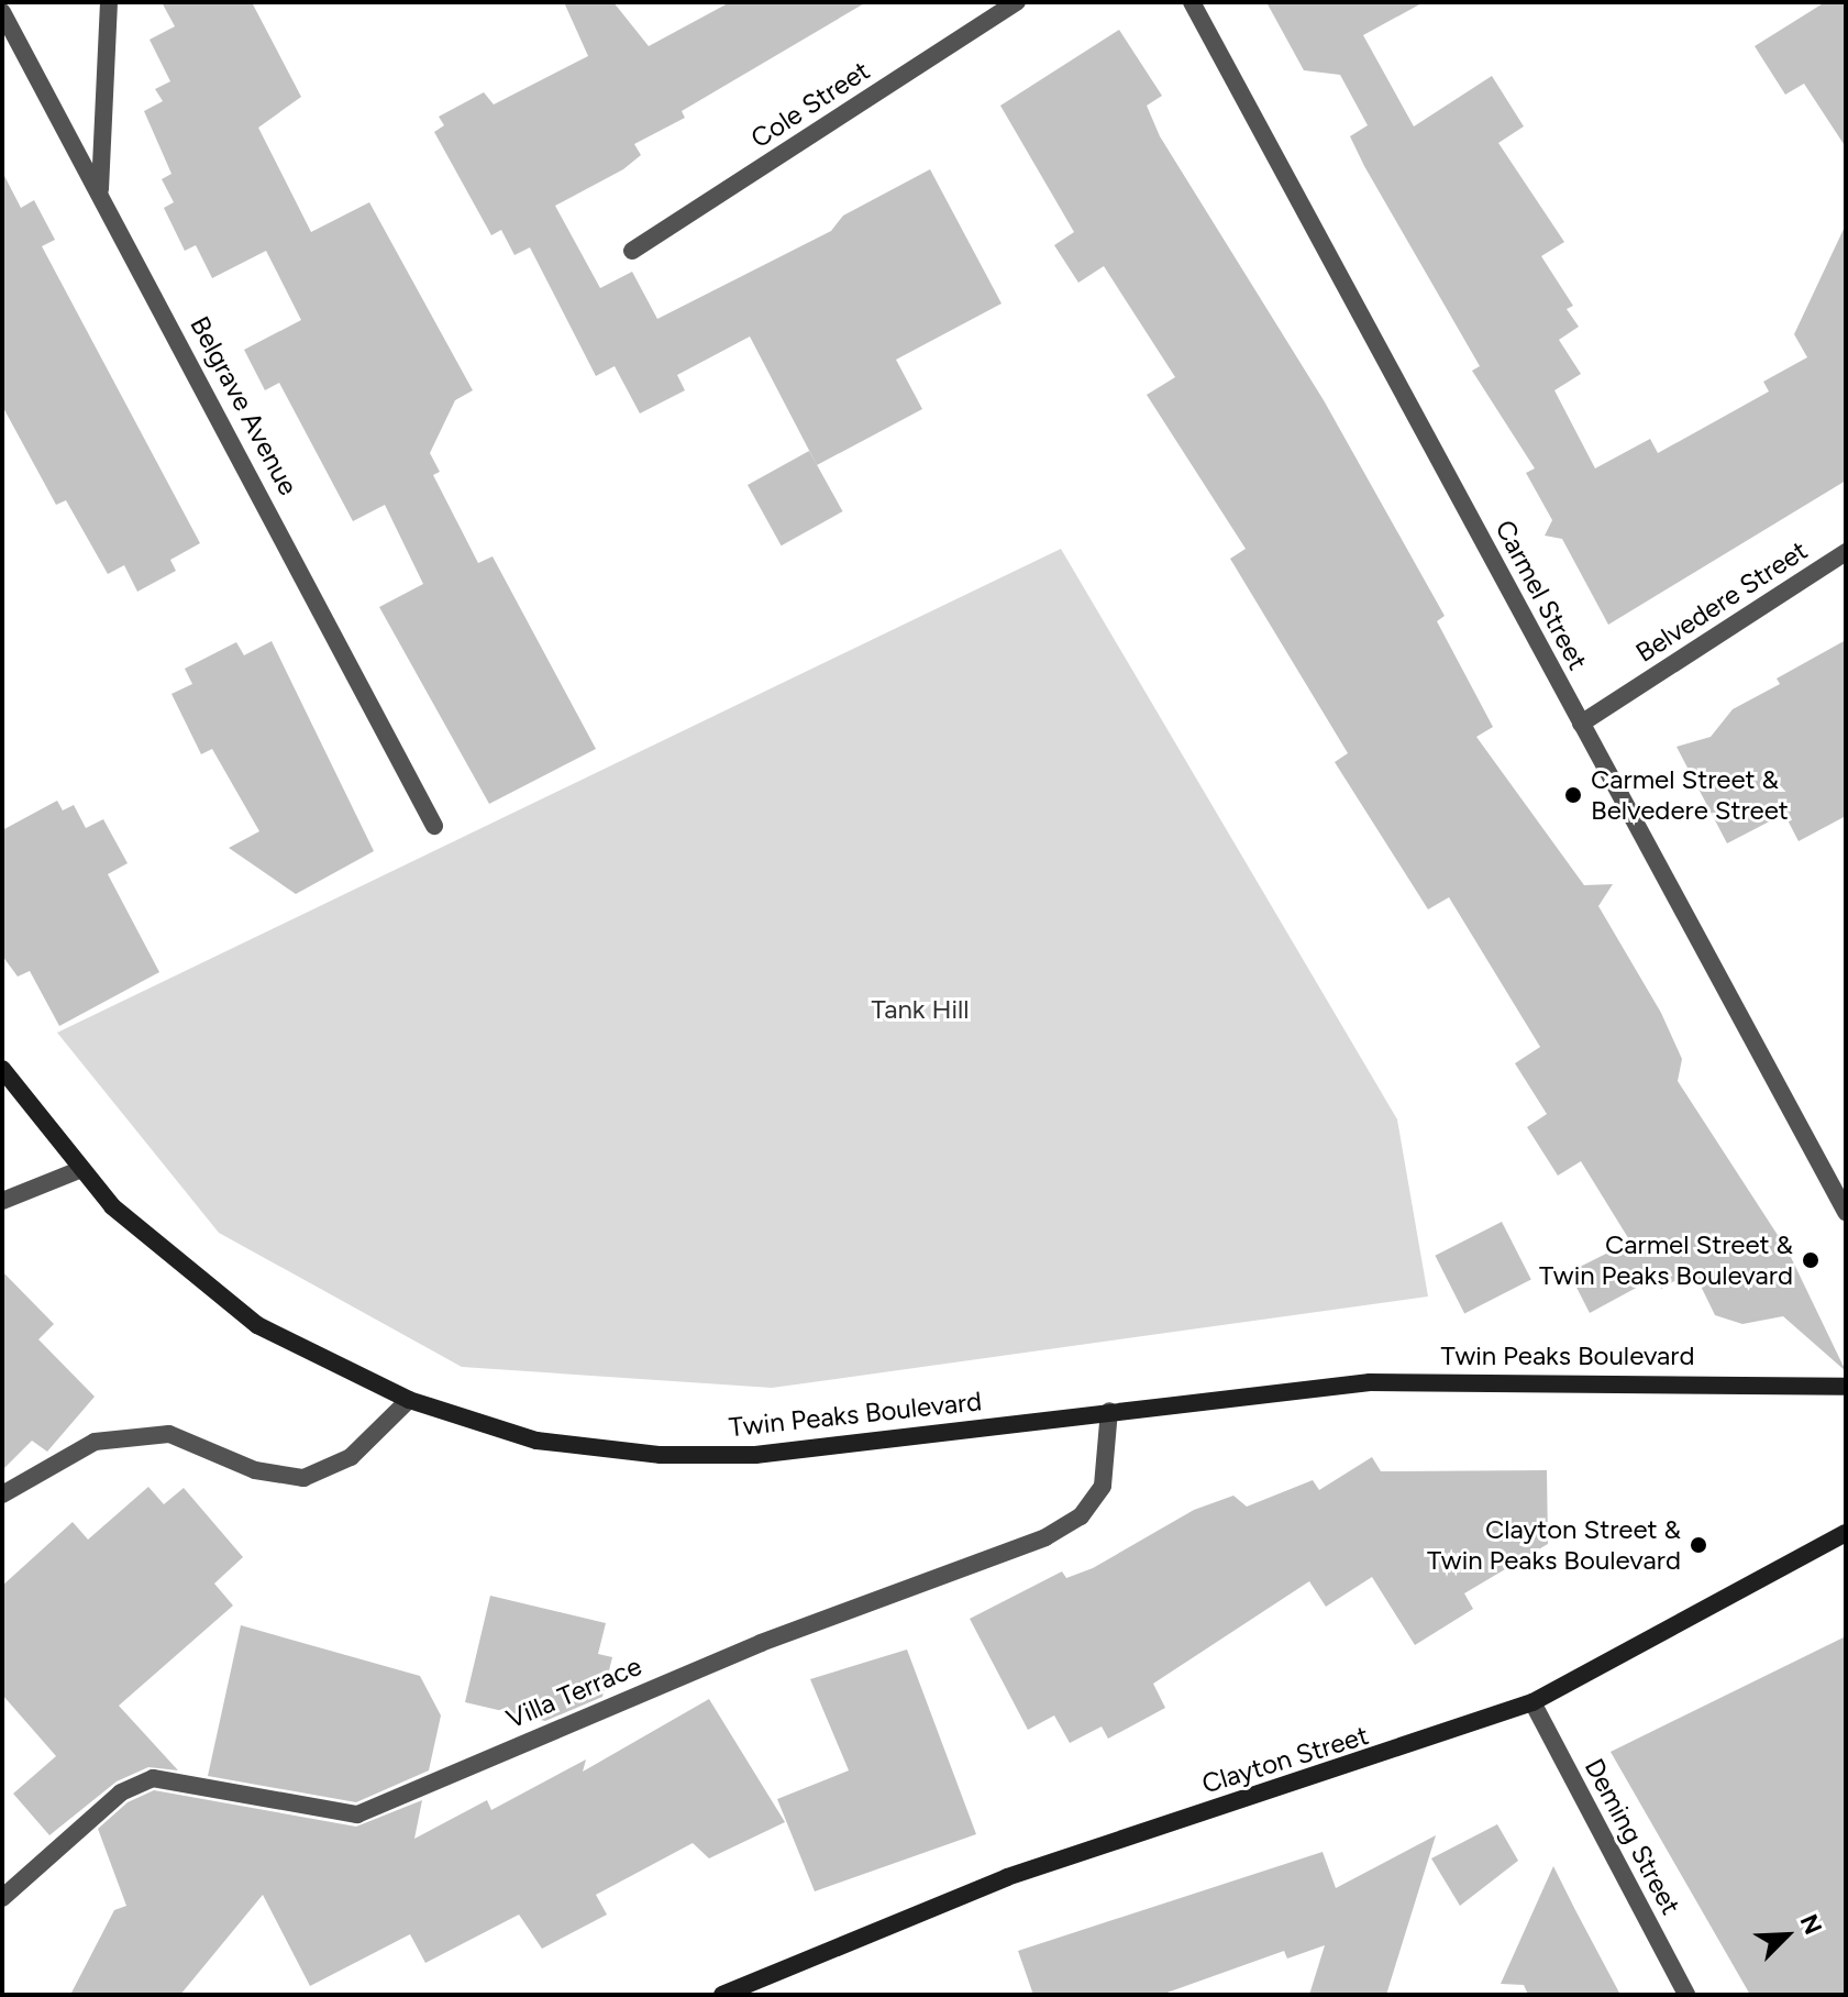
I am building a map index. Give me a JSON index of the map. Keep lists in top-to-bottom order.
{
  "streets": {
    "main road": ["Twin Peaks Boulevard", "Clayton Street"],
    "street": [
      "Cole Street",
      "Belgrave Avenue",
      "Carmel Street",
      "Belvedere Street",
      "Villa Terrace",
      "Deming Street"
    ]
  },
  "crossings": [
    ["Carmel Street", "Belvedere Street"],
    ["Twin Peaks Boulevard", "Villa Terrace"],
    ["Clayton Street", "Deming Street"]
  ],
  "parks": ["Tank Hill"],
  "places": ["Carmel Street & Belvedere Street", "Carmel Street & Twin Peaks Boulevard", "Clayton Street & Twin Peaks Boulevard"],
  "north": "top right"
}
